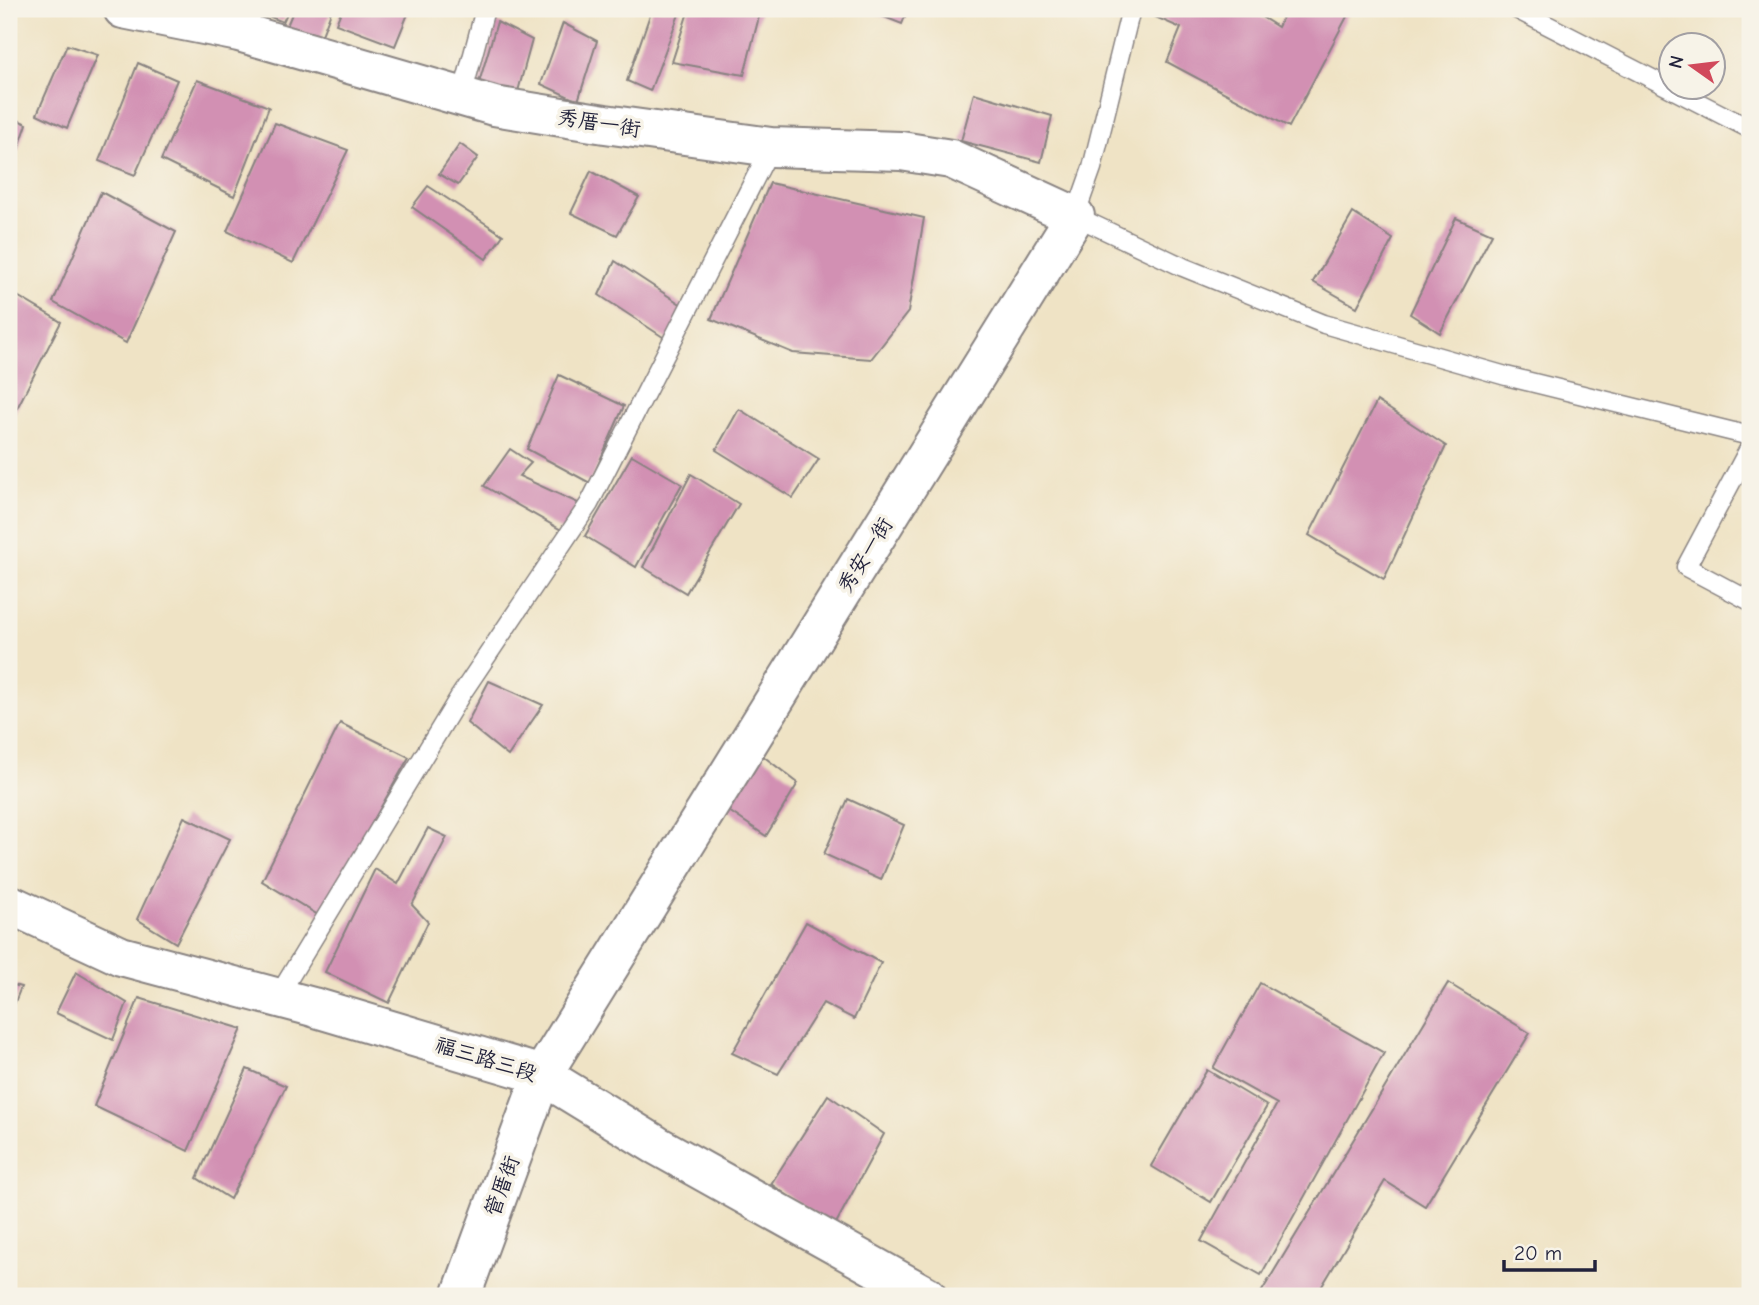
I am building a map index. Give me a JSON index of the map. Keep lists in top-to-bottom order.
{
  "streets": {
    "street": [
      "秀厝一街",
      "秀安一街",
      "福三路三段",
      "管厝街"
    ]
  },
  "crossings": [
    ["秀厝一街", "秀安一街"],
    ["秀安一街", "福三路三段"],
    ["秀安一街", "管厝街"],
    ["福三路三段", "管厝街"]
  ],
  "scale_bar": "20 m",
  "north": "left"
}
